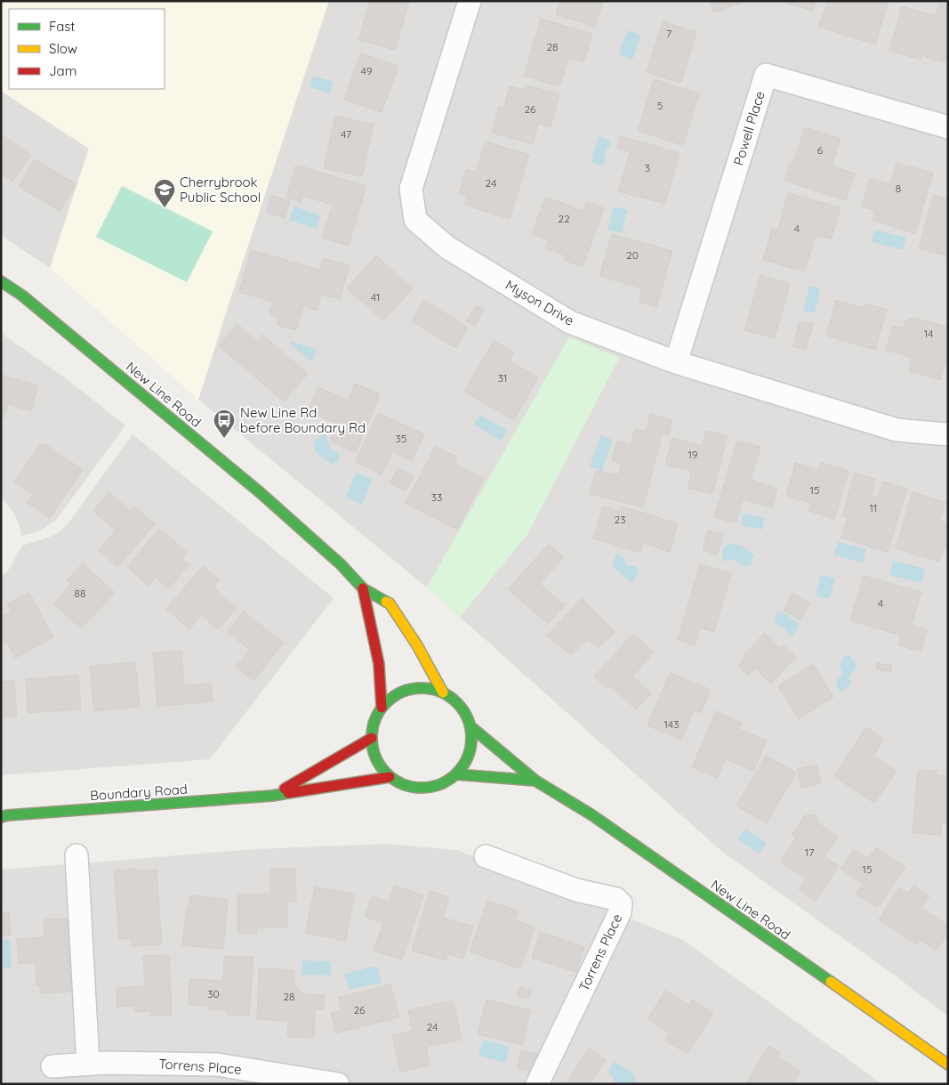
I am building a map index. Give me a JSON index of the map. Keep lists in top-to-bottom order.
{
  "streets": {
    "main road": ["New Line Road", "Boundary Road"],
    "street": ["Powell Place", "Myson Drive", "Torrens Place"]
  },
  "crossings": [
    ["Powell Place", "Myson Drive"],
    ["New Line Road", "Boundary Road"]
  ],
  "places": {
    "school or university": ["Cherrybrook Public School"],
    "bus stop": ["New Line Rd before Boundary Rd"]
  },
  "house_numbers": [
    "7",
    "28",
    "49",
    "5",
    "26",
    "47",
    "6",
    "3",
    "24",
    "8",
    "22",
    "4",
    "20",
    "41",
    "14",
    "31",
    "35",
    "19",
    "15",
    "33",
    "11",
    "23",
    "88",
    "4",
    "143",
    "17",
    "15",
    "30",
    "28",
    "26",
    "24"
  ],
  "legend": ["Fast", "Slow", "Jam"]
}
